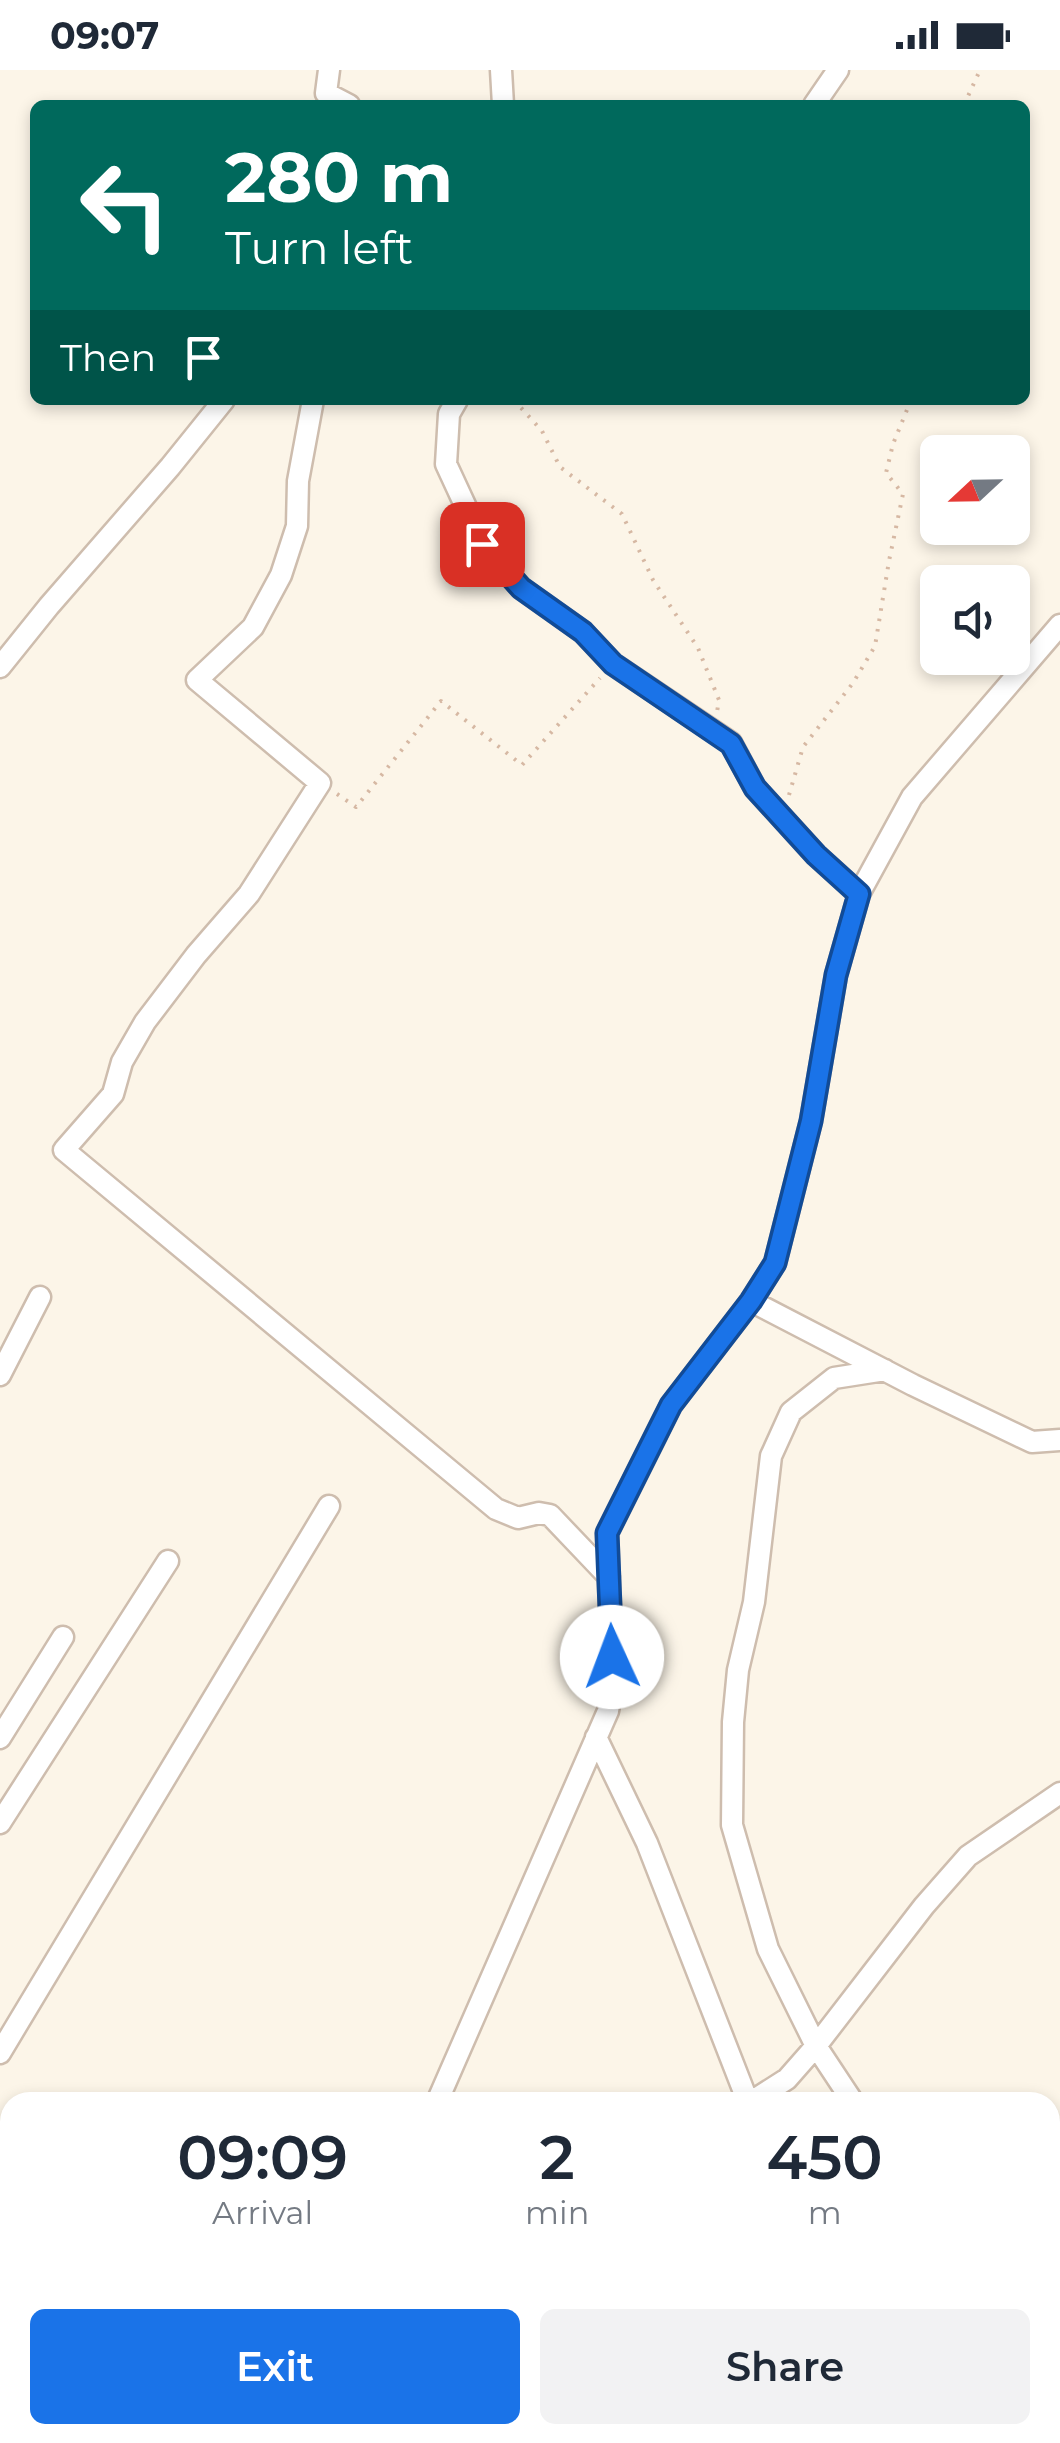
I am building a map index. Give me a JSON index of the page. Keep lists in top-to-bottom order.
{
  "north": "left",
  "page": {
    "status": "09:07",
    "turn": ["280 m", "Turn left"],
    "then": "Then",
    "eta": [
      "09:09",
      "Arrival",
      "2",
      "min",
      "450",
      "m"
    ],
    "buttons": ["Exit", "Share"]
  }
}
